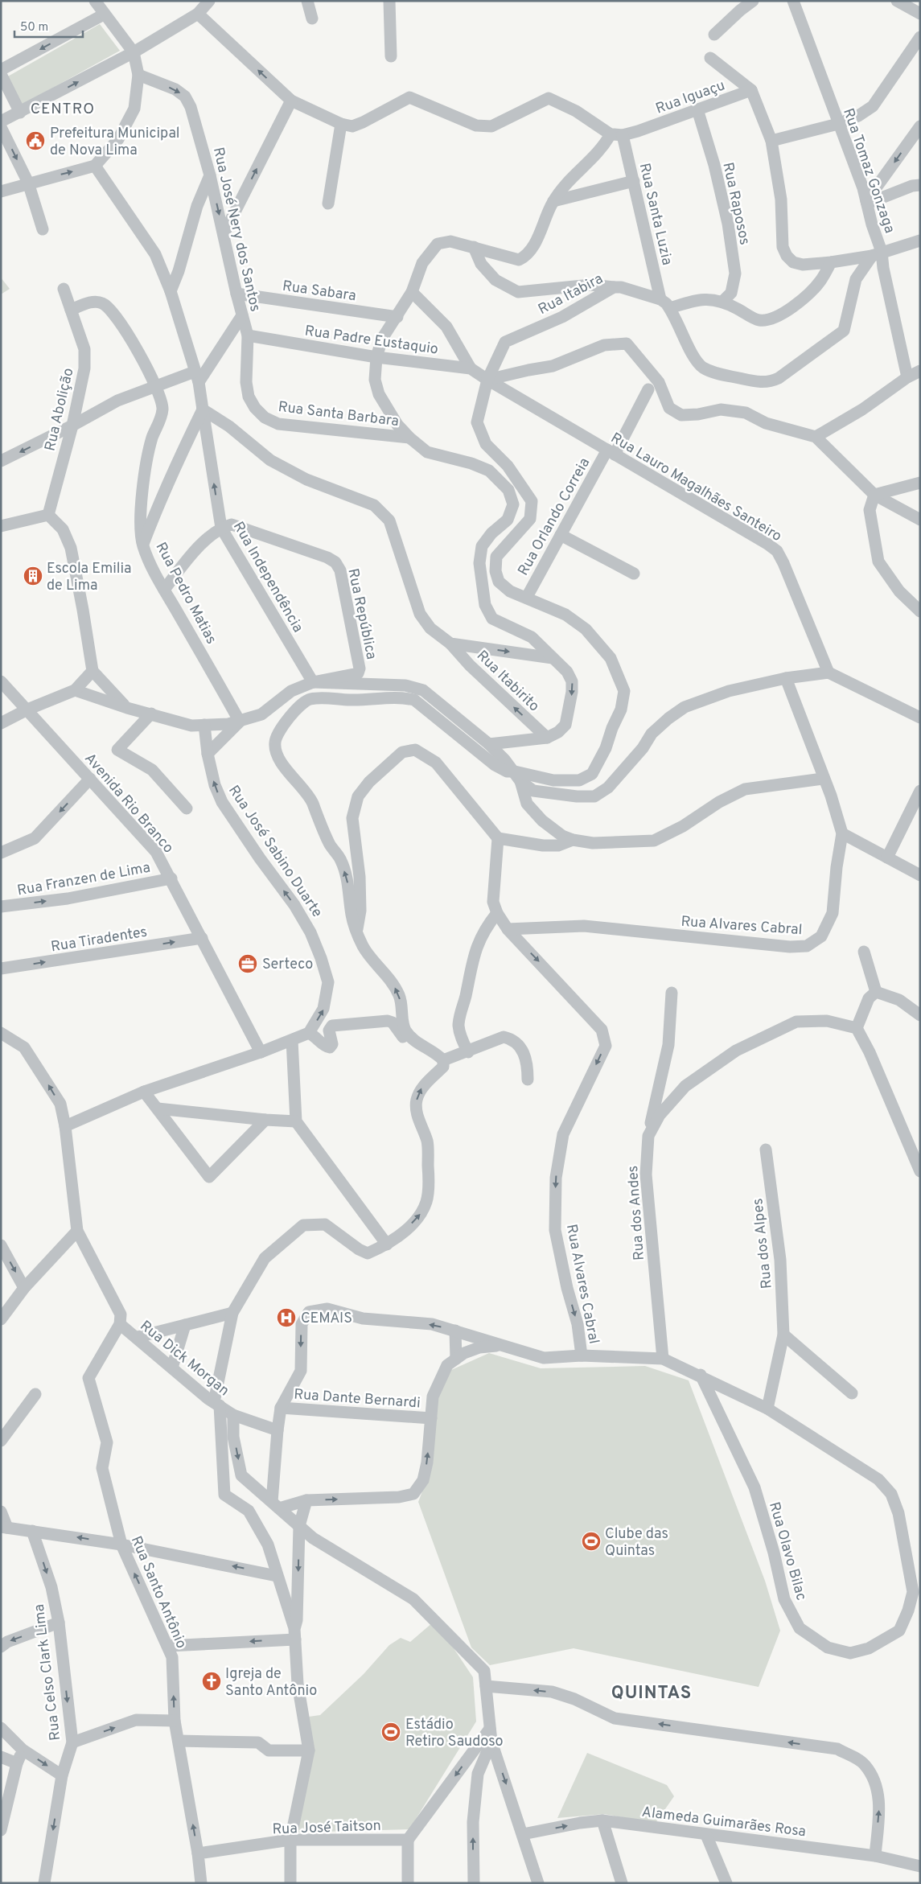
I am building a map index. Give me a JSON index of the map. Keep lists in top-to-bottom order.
{
  "streets": {
    "street": [
      "Rua Iguaçu",
      "Rua Tomaz Gonzaga",
      "Rua Raposos",
      "Rua Santa Luzia",
      "Rua José Nery dos Santos",
      "Rua Sabara",
      "Rua Itabira",
      "Rua Padre Eustaquio",
      "Rua Abolição",
      "Rua Santa Barbara",
      "Rua Lauro Magalhães Santeiro",
      "Rua Orlando Correia",
      "Rua Independência",
      "Rua Pedro Matias",
      "Rua República",
      "Rua Itabirito",
      "Avenida Rio Branco",
      "Rua José Sabino Duarte",
      "Rua Franzen de Lima",
      "Rua Alvares Cabral",
      "Rua Tiradentes",
      "Rua dos Andes",
      "Rua dos Alpes",
      "Rua Dick Morgan",
      "Rua Dante Bernardi",
      "Rua Olavo Bilac",
      "Rua Santo Antônio",
      "Rua Celso Clark Lima",
      "Alameda Guimarães Rosa",
      "Rua José Taitson"
    ]
  },
  "crossings": [
    ["Rua Iguaçu", "Rua Raposos"],
    ["Rua Iguaçu", "Rua Santa Luzia"],
    ["Rua Tomaz Gonzaga", "Rua Itabira"],
    ["Rua Santa Luzia", "Rua Itabira"],
    ["Rua José Nery dos Santos", "Rua Sabara"],
    ["Rua José Nery dos Santos", "Rua Padre Eustaquio"],
    ["Rua José Nery dos Santos", "Rua Santa Barbara"],
    ["Rua Itabira", "Rua Padre Eustaquio"],
    ["Rua Itabira", "Rua Lauro Magalhães Santeiro"],
    ["Rua Itabira", "Rua Orlando Correia"],
    ["Rua Padre Eustaquio", "Rua Lauro Magalhães Santeiro"],
    ["Rua Lauro Magalhães Santeiro", "Rua Orlando Correia"],
    ["Rua Independência", "Rua Pedro Matias"],
    ["Rua Independência", "Rua República"],
    ["Rua Independência", "Rua Itabirito"],
    ["Rua Pedro Matias", "Rua Itabirito"],
    ["Avenida Rio Branco", "Rua Franzen de Lima"],
    ["Avenida Rio Branco", "Rua Tiradentes"],
    ["Rua dos Alpes", "Rua Olavo Bilac"],
    ["Rua Dick Morgan", "Rua Santo Antônio"],
    ["Rua Santo Antônio", "Rua José Taitson"]
  ],
  "one_way": [
    "Rua Franzen de Lima",
    "Rua Tiradentes",
    "Rua Santo Antônio",
    "Rua Celso Clark Lima"
  ],
  "districts": ["CENTRO", "QUINTAS"],
  "places": {
    "public building": ["Prefeitura Municipal de Nova Lima"],
    "building": ["Escola Emilia de Lima"],
    "office": ["Serteco"],
    "hospital": ["CEMAIS"],
    "sports": ["Clube das Quintas", "Estádio Retiro Saudoso"],
    "church": ["Igreja de Santo Antônio"]
  },
  "scale_bar": "50 m"
}
